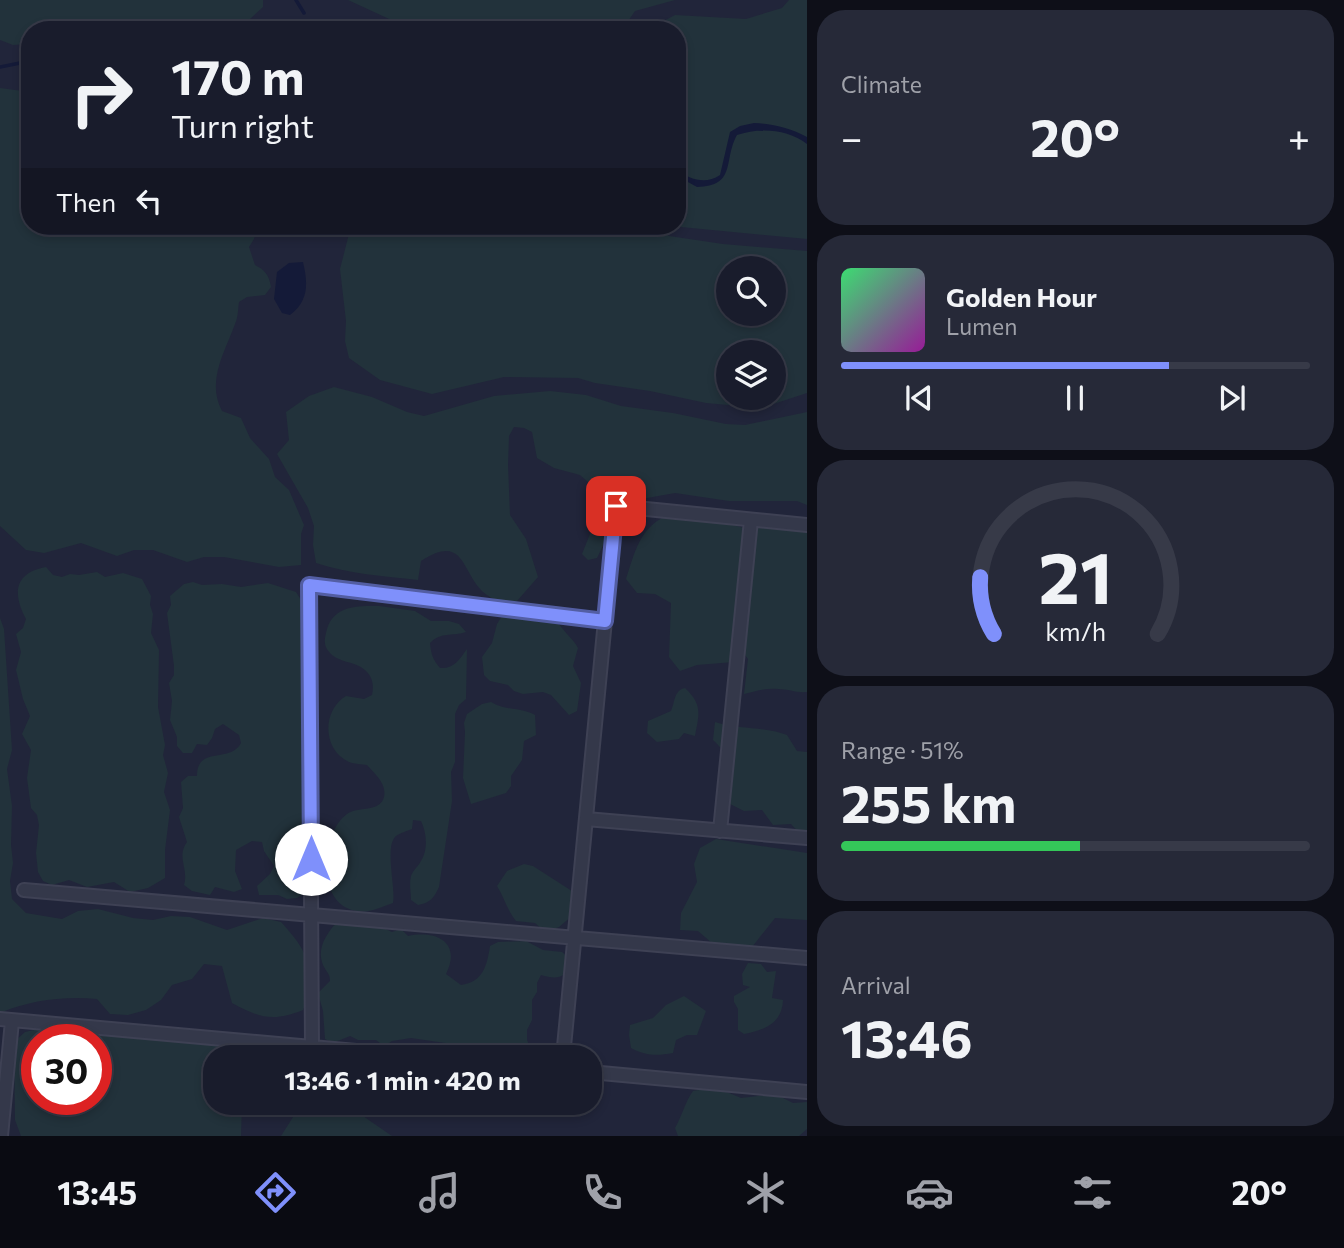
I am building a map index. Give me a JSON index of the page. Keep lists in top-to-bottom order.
{
  "page": {
    "tile": [
      "Climate",
      ["Range · 51%", "255 km"],
      ["Arrival", "13:46"]
    ],
    "turn": ["170 m", "Turn right"],
    "heat": ["−", "20°", "+"],
    "then": "Then",
    "song": ["Golden Hour", "Lumen"],
    "limit": "30",
    "trip": "13:46 · 1 min · 420 m",
    "tabs": ["13:45", "20°"],
    "gauge": ["21", "km/h"]
  }
}
